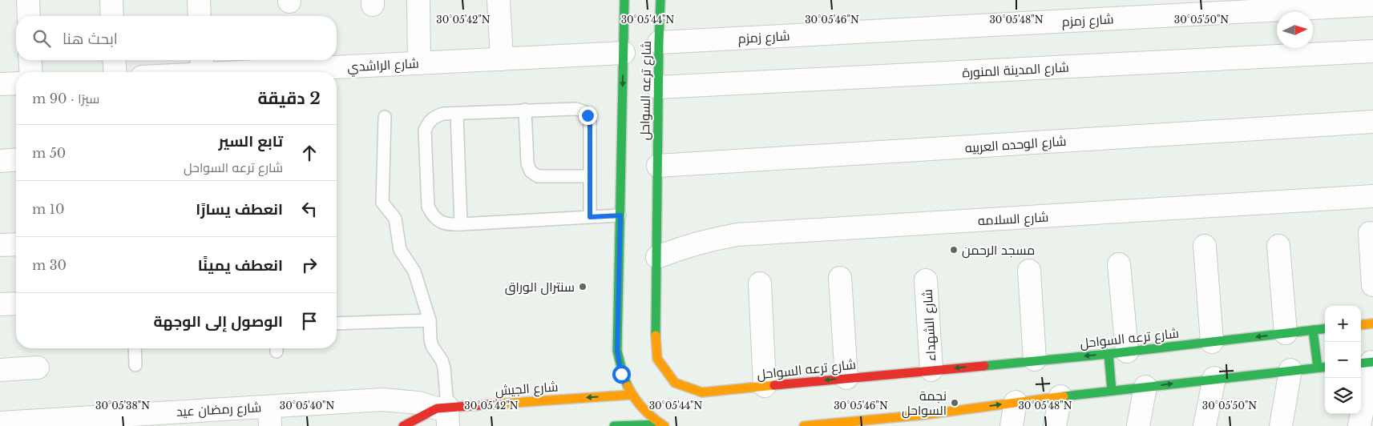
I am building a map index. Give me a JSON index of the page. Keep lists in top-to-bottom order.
{
  "streets": {
    "main road": ["شارع ترعه السواحل", "شارع الجيش"],
    "street": [
      "شارع زمزم",
      "شارع الراشدي",
      "شارع المدينة المنورة",
      "شارع الوحده العربيه",
      "شارع السلامه",
      "شارع الشهداء",
      "شارع رمضان عيد"
    ]
  },
  "crossings": [
    ["شارع زمزم", "شارع ترعه السواحل"],
    ["شارع الراشدي", "شارع ترعه السواحل"],
    ["شارع المدينة المنورة", "شارع ترعه السواحل"],
    ["شارع ترعه السواحل", "شارع الوحده العربيه"],
    ["شارع ترعه السواحل", "شارع السلامه"],
    ["شارع ترعه السواحل", "شارع الشهداء"],
    ["شارع ترعه السواحل", "شارع الجيش"],
    ["شارع الجيش", "شارع رمضان عيد"]
  ],
  "one_way": ["شارع الجيش"],
  "places": ["مسجد الرحمن", "سنترال الوراق", "نجمة السواحل"],
  "north": "right",
  "page": {
    "search": "ابحث هنا",
    "heading": ["2 دقيقة", "سيرًا · 90 m"],
    "list": [
      ["تابع السير", "شارع ترعه السواحل", "50 m"],
      ["انعطف يسارًا", "10 m"],
      ["انعطف يمينًا", "30 m"],
      "الوصول إلى الوجهة"
    ],
    "map_buttons": ["+", "−"]
  },
  "coordinates": [
    "30°05'42\"N",
    "30°05'44\"N",
    "30°05'46\"N",
    "30°05'48\"N",
    "30°05'50\"N",
    "30°05'38\"N",
    "30°05'40\"N"
  ]
}
